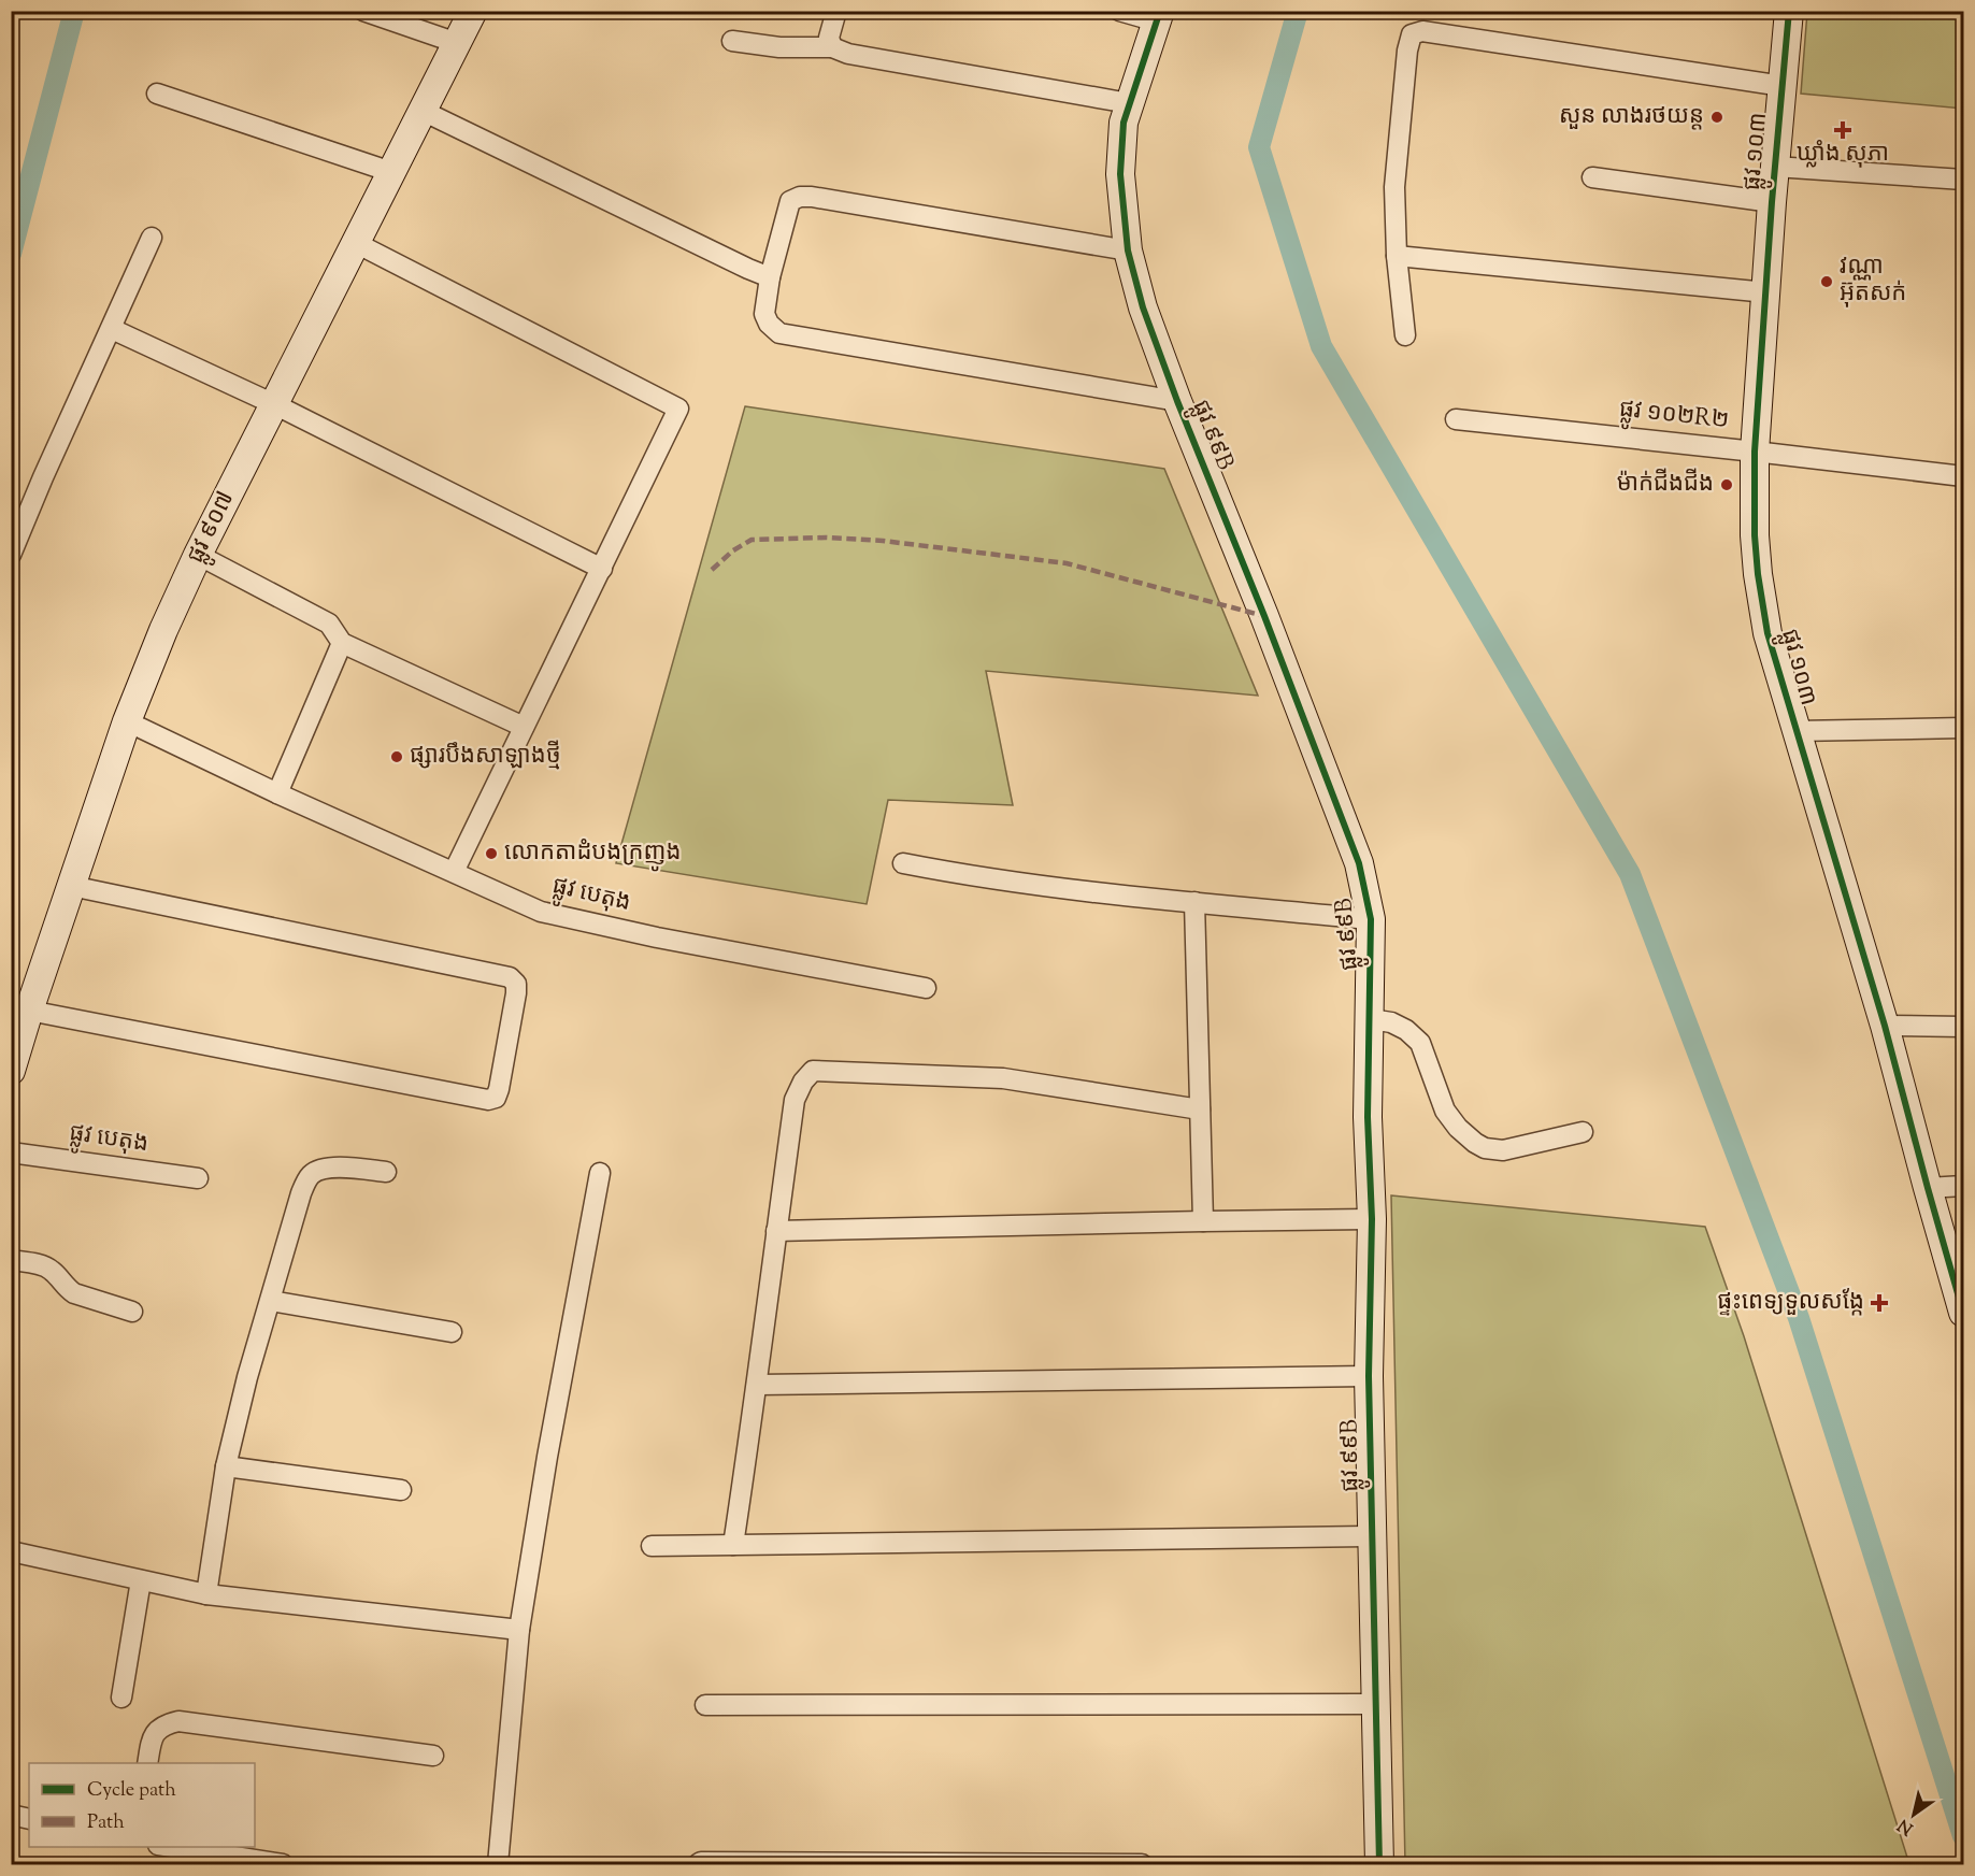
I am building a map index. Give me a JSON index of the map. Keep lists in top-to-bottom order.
{
  "streets": {
    "street": [
      "ផ្លូវ ១០៣",
      "ផ្លូវ ១០២R២",
      "ផ្លូវ ៩៩B",
      "ផ្លូវ ៩០៧",
      "ផ្លូវ បេតុង"
    ]
  },
  "crossings": [
    ["ផ្លូវ ១០៣", "ផ្លូវ ១០២R២"],
    ["ផ្លូវ ៩០៧", "ផ្លូវ បេតុង"]
  ],
  "places": {
    "other": [
      "សួន លាងរថយន្ត",
      "វណ្ណា អ៊ុតសក់",
      "ម៉ាក់ជីងជីង",
      "ផ្សារបឹងសាឡាងថ្មី",
      "លោកតាដំបងក្រញូង"
    ],
    "health": ["ឃ្លាំង សុភា", "ផ្ទះពេទ្យទួលសង្កែ"]
  },
  "legend": ["Cycle path", "Path"],
  "north": "bottom left"
}
